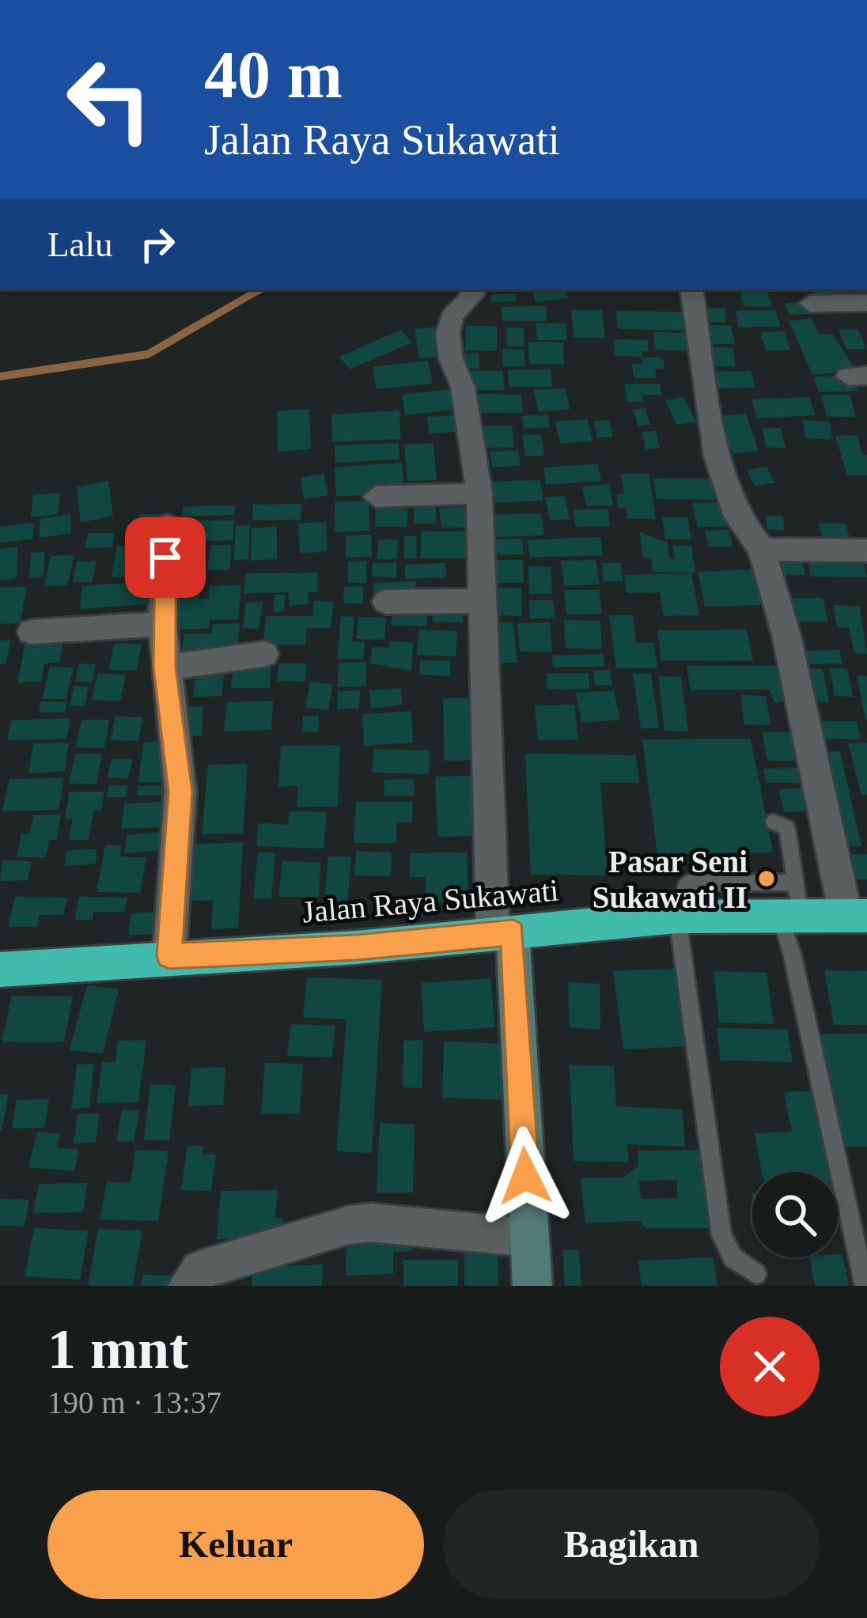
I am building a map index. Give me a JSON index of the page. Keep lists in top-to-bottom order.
{
  "streets": {
    "highway": ["Jalan Raya Sukawati"]
  },
  "places": ["Pasar Seni Sukawati II"],
  "page": {
    "turn": ["40 m", "Jalan Raya Sukawati"],
    "then": "Lalu",
    "heading": ["1 mnt", "190 m · 13:37"],
    "buttons": ["Keluar", "Bagikan"]
  }
}
